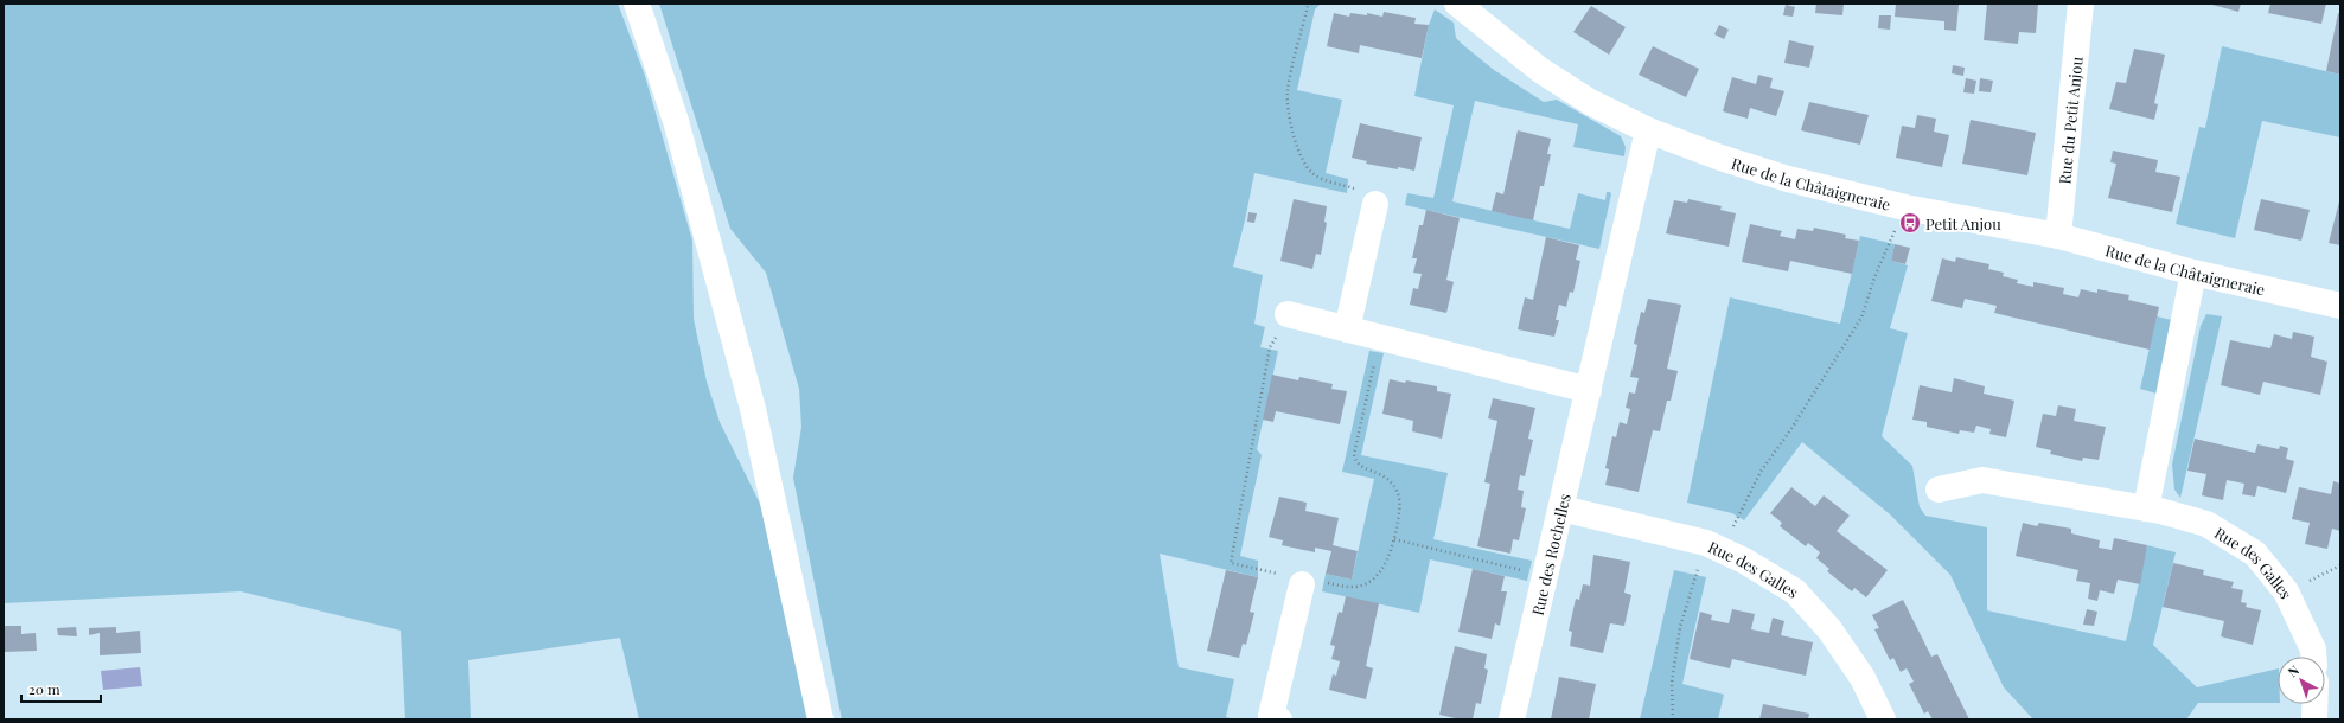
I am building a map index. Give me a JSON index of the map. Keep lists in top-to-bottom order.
{
  "streets": {
    "street": [
      "Rue du Petit Anjou",
      "Rue de la Châtaigneraie",
      "Rue des Rochelles",
      "Rue des Galles"
    ]
  },
  "crossings": [
    ["Rue du Petit Anjou", "Rue de la Châtaigneraie"],
    ["Rue de la Châtaigneraie", "Rue des Rochelles"],
    ["Rue des Rochelles", "Rue des Galles"]
  ],
  "places": {
    "bus stop": ["Petit Anjou"]
  },
  "scale_bar": "20 m",
  "north": "top left"
}
